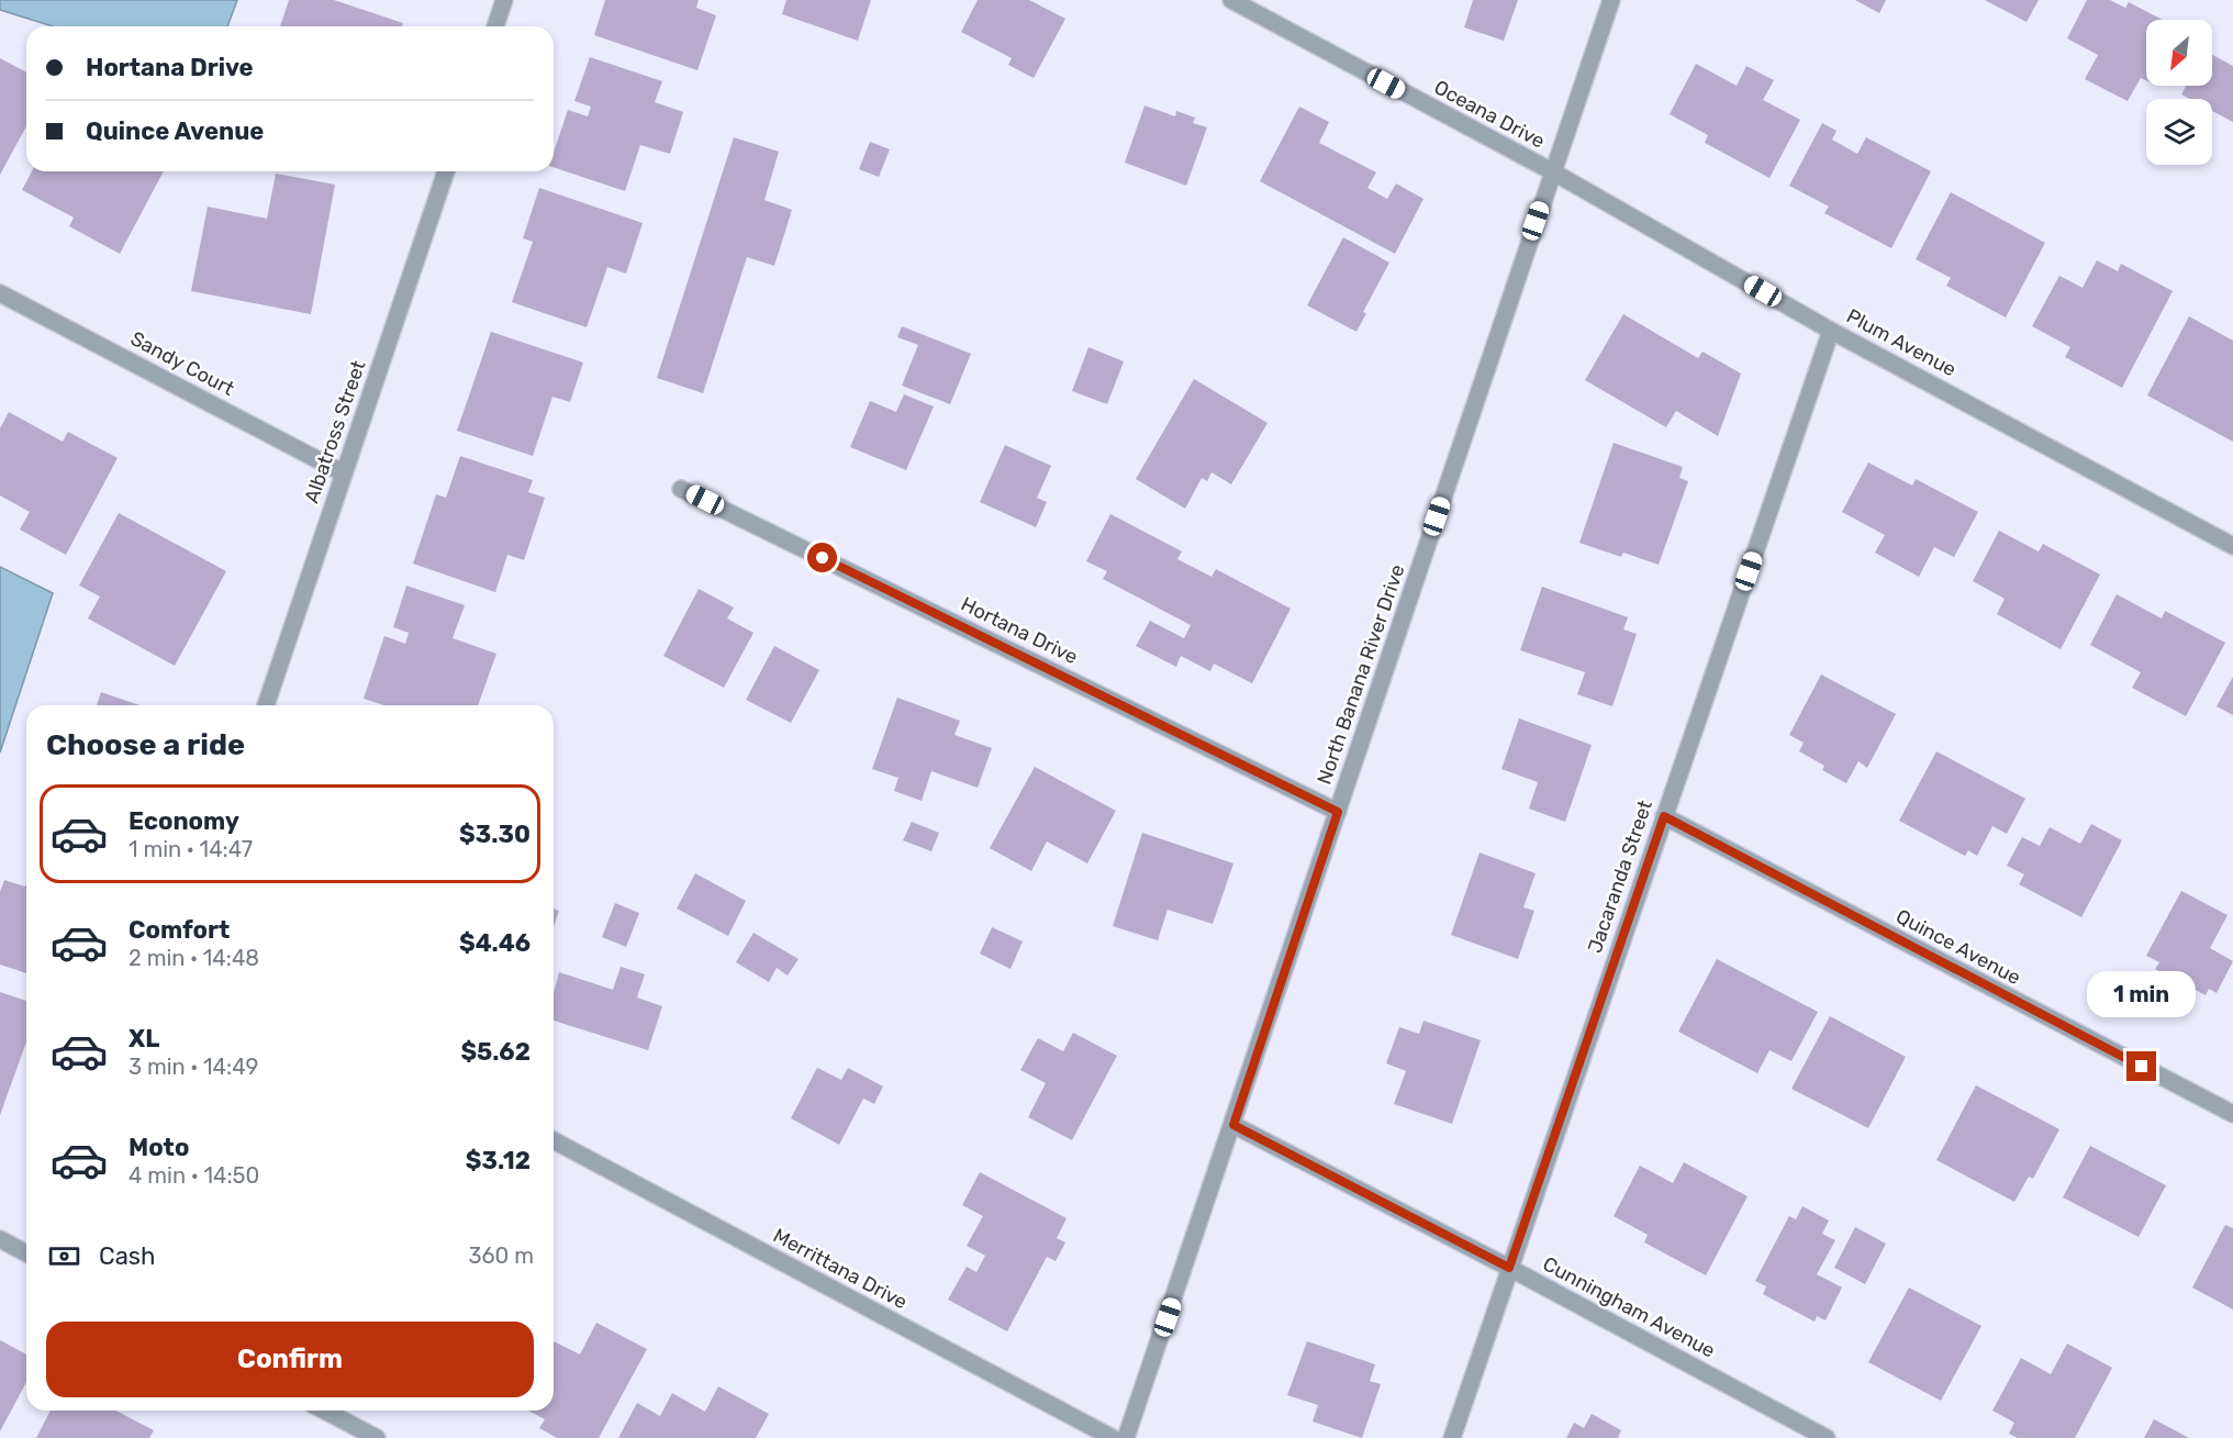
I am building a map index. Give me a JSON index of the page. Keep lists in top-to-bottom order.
{
  "streets": {
    "street": [
      "Oceana Drive",
      "Plum Avenue",
      "Sandy Court",
      "Albatross Street",
      "Hortana Drive",
      "North Banana River Drive",
      "Jacaranda Street",
      "Quince Avenue",
      "Merrittana Drive",
      "Cunningham Avenue"
    ]
  },
  "crossings": [
    ["Oceana Drive", "Plum Avenue"],
    ["Oceana Drive", "North Banana River Drive"],
    ["Plum Avenue", "North Banana River Drive"],
    ["Plum Avenue", "Jacaranda Street"],
    ["Sandy Court", "Albatross Street"],
    ["Hortana Drive", "North Banana River Drive"],
    ["North Banana River Drive", "Cunningham Avenue"],
    ["Jacaranda Street", "Quince Avenue"],
    ["Jacaranda Street", "Cunningham Avenue"]
  ],
  "north": "bottom left",
  "page": {
    "banner": ["Hortana Drive", "Quince Avenue"],
    "heading": "Choose a ride",
    "list": [
      {
        "name": "Economy",
        "note": "1 min · 14:47",
        "value": "$3.30"
      },
      {
        "name": "Comfort",
        "note": "2 min · 14:48",
        "value": "$4.46"
      },
      {
        "name": "XL",
        "note": "3 min · 14:49",
        "value": "$5.62"
      },
      {
        "name": "Moto",
        "note": "4 min · 14:50",
        "value": "$3.12"
      }
    ],
    "bubble": "1 min",
    "pay": ["Cash", "360 m"],
    "buttons": "Confirm"
  }
}
